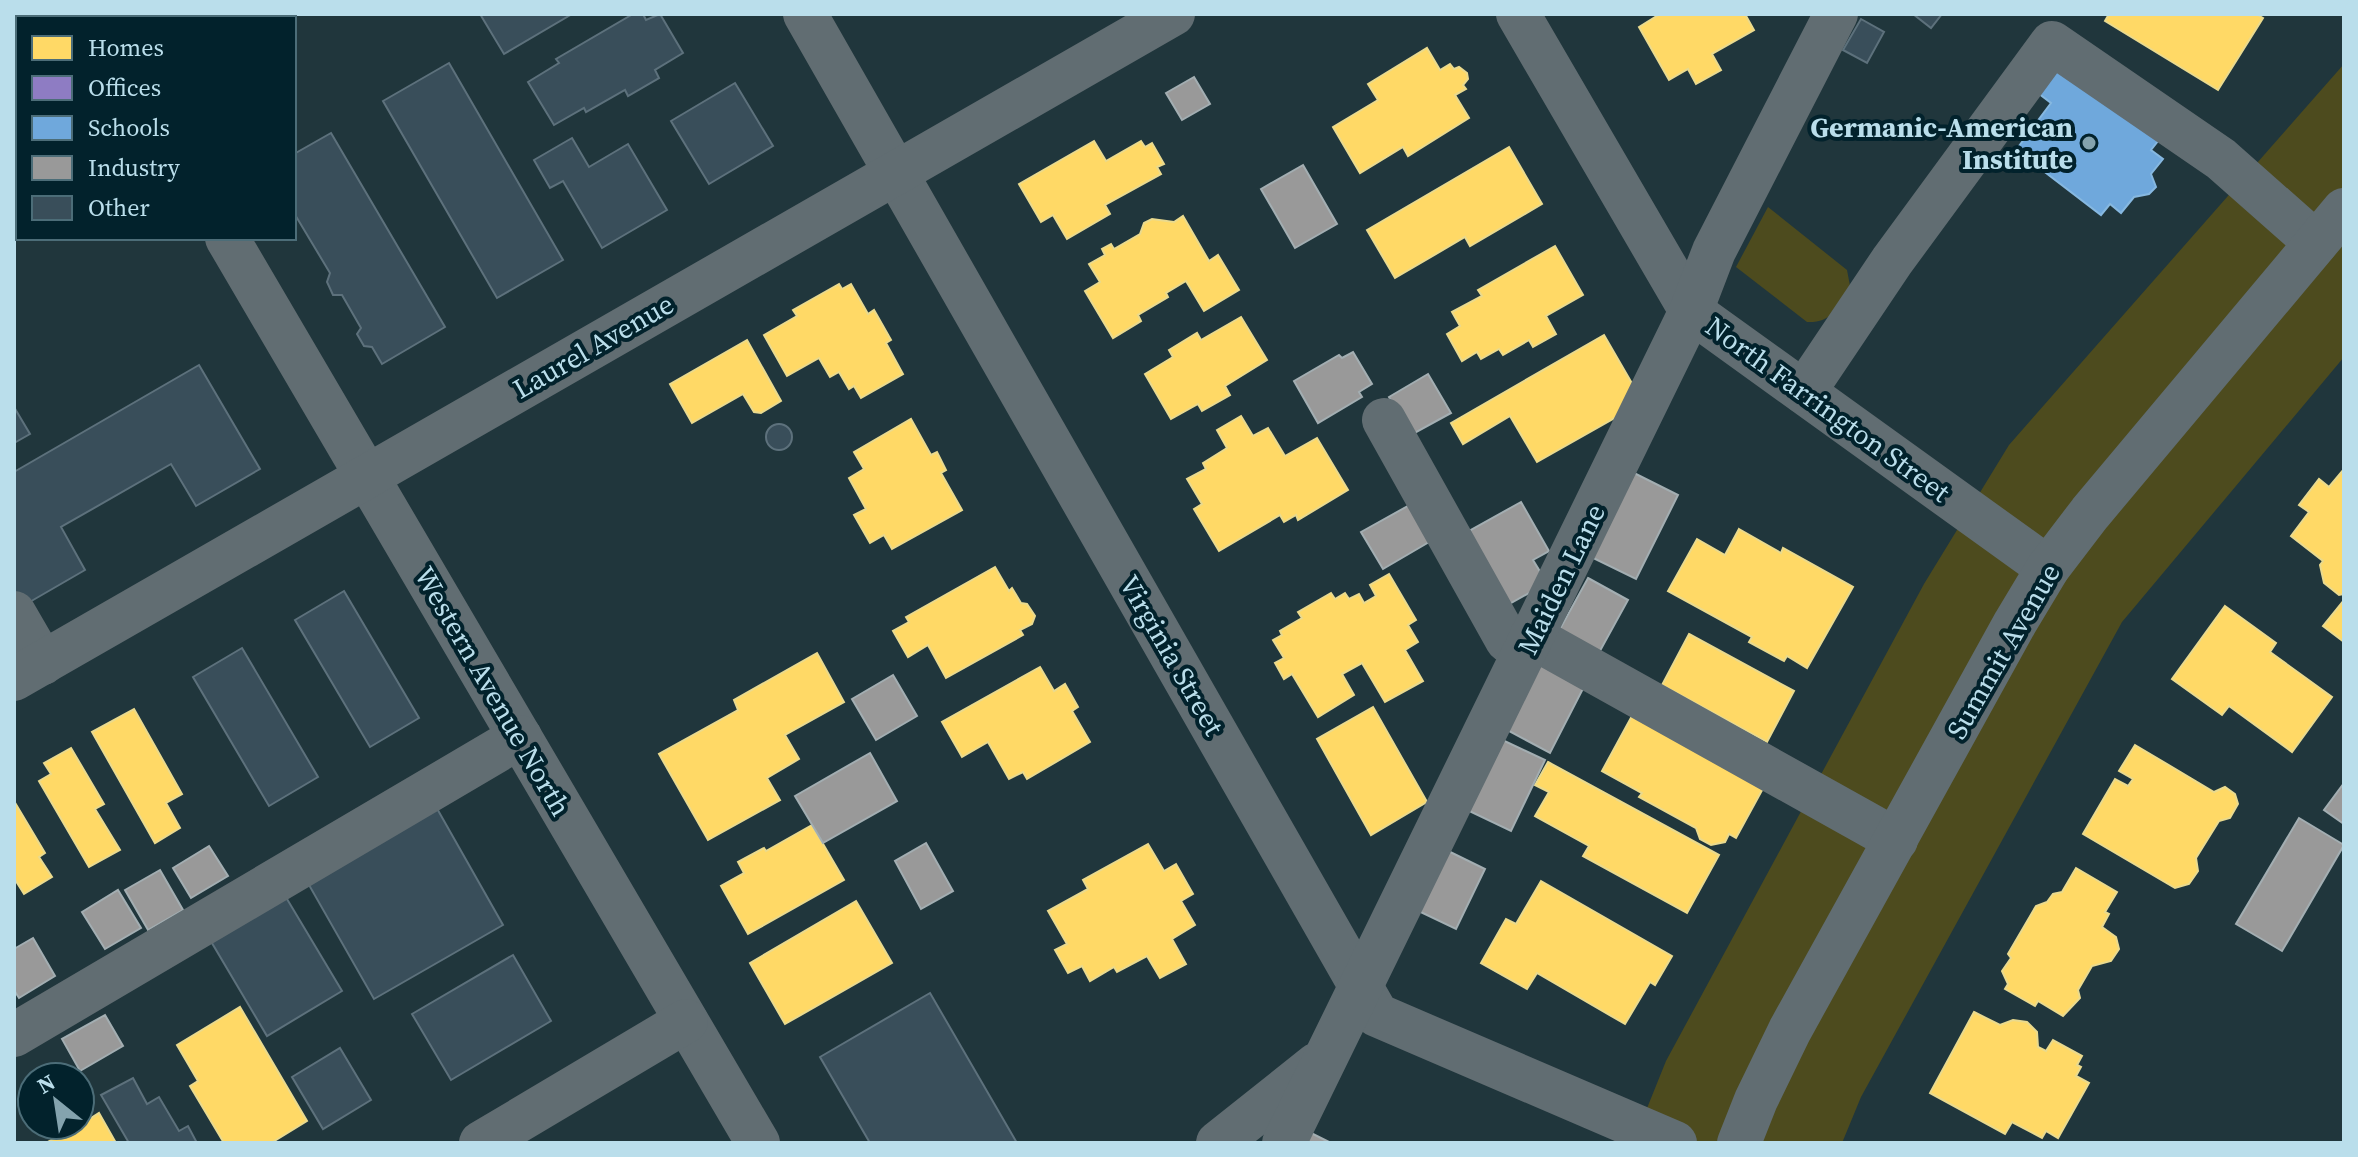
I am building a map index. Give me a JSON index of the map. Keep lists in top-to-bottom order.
{
  "streets": {
    "street": [
      "Laurel Avenue",
      "North Farrington Street",
      "Maiden Lane",
      "Summit Avenue",
      "Virginia Street",
      "Western Avenue North"
    ]
  },
  "crossings": [
    ["Laurel Avenue", "Virginia Street"],
    ["Laurel Avenue", "Western Avenue North"],
    ["North Farrington Street", "Maiden Lane"],
    ["North Farrington Street", "Summit Avenue"],
    ["Maiden Lane", "Virginia Street"]
  ],
  "places": ["Germanic-American Institute"],
  "legend": [
    "Homes",
    "Offices",
    "Schools",
    "Industry",
    "Other"
  ],
  "north": "top left"
}
